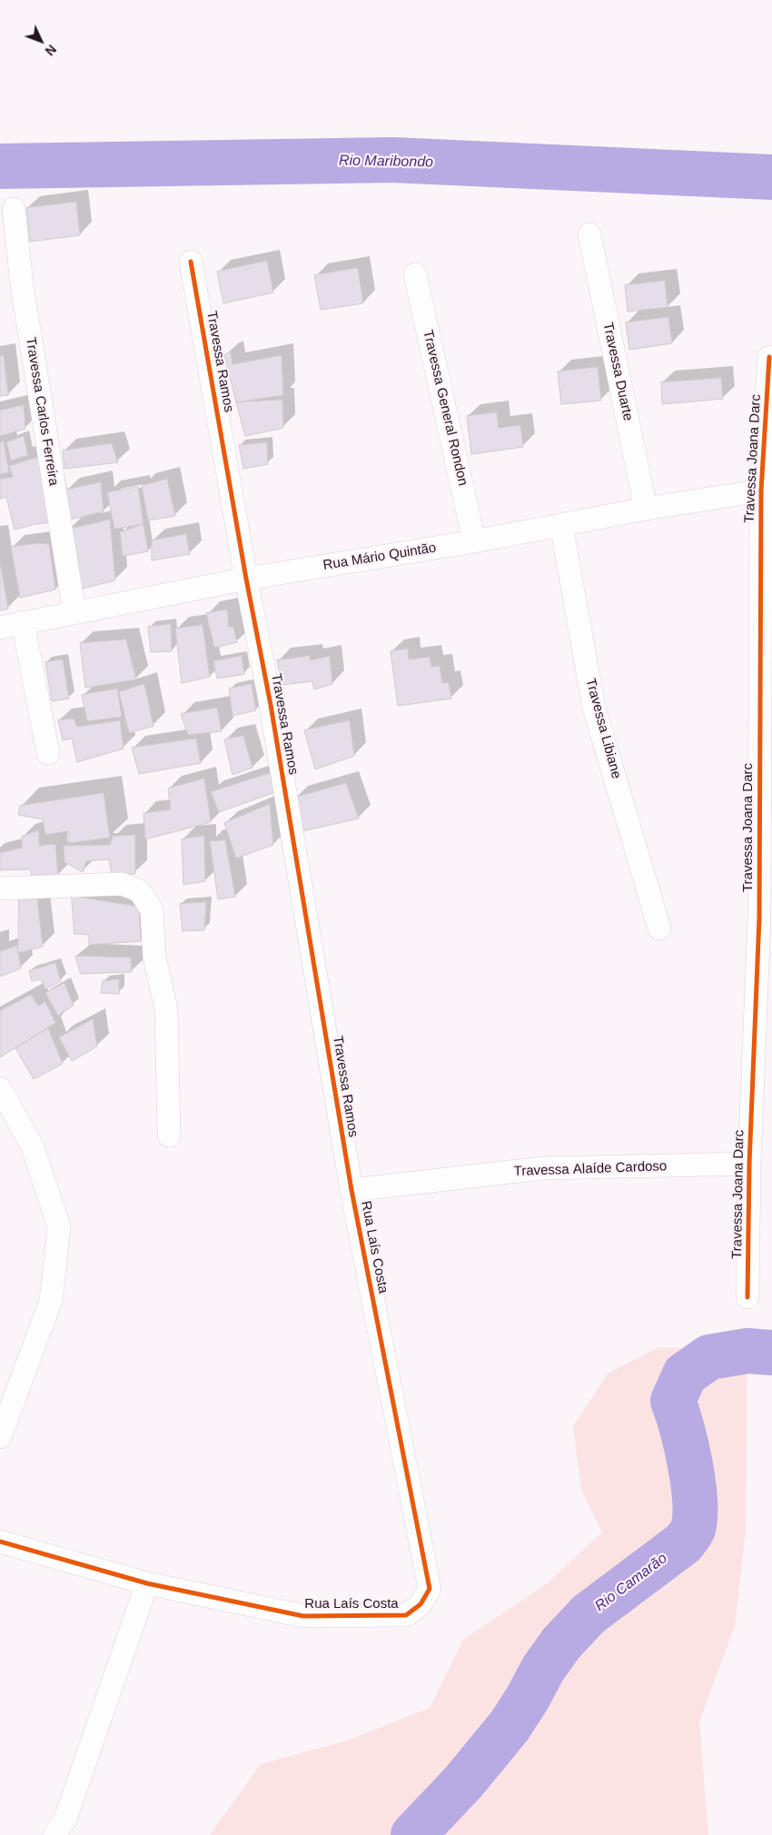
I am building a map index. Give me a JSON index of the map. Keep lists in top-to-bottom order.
{
  "streets": {
    "street": [
      "Travessa Ramos",
      "Travessa Duarte",
      "Travessa General Rondon",
      "Travessa Carlos Ferreira",
      "Travessa Joana Darc",
      "Rua Mário Quintão",
      "Travessa Libiane",
      "Travessa Alaíde Cardoso",
      "Rua Laís Costa"
    ]
  },
  "crossings": [
    ["Travessa Ramos", "Rua Mário Quintão"],
    ["Travessa Ramos", "Travessa Alaíde Cardoso"],
    ["Travessa Ramos", "Rua Laís Costa"],
    ["Travessa Duarte", "Rua Mário Quintão"],
    ["Travessa General Rondon", "Rua Mário Quintão"],
    ["Travessa Carlos Ferreira", "Rua Mário Quintão"],
    ["Travessa Joana Darc", "Rua Mário Quintão"],
    ["Travessa Joana Darc", "Travessa Alaíde Cardoso"],
    ["Rua Mário Quintão", "Travessa Libiane"],
    ["Travessa Alaíde Cardoso", "Rua Laís Costa"]
  ],
  "water": ["Rio Maribondo", "Rio Camarão"],
  "north": "bottom right"
}
